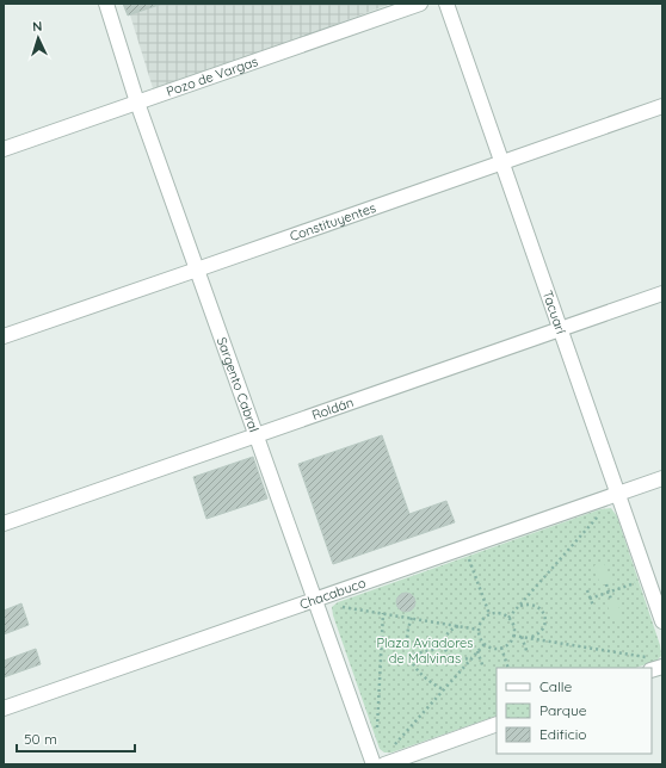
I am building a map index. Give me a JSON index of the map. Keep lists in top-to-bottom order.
{
  "streets": {
    "street": [
      "Pozo de Vargas",
      "Constituyentes",
      "Tacuarí",
      "Sargento Cabral",
      "Roldán",
      "Chacabuco"
    ]
  },
  "crossings": [
    ["Pozo de Vargas", "Sargento Cabral"],
    ["Constituyentes", "Tacuarí"],
    ["Constituyentes", "Sargento Cabral"],
    ["Tacuarí", "Roldán"],
    ["Tacuarí", "Chacabuco"],
    ["Sargento Cabral", "Roldán"],
    ["Sargento Cabral", "Chacabuco"]
  ],
  "parks": ["Plaza Aviadores de Malvinas"],
  "legend": ["Calle", "Parque", "Edificio"],
  "scale_bar": "50 m",
  "north": "top"
}
